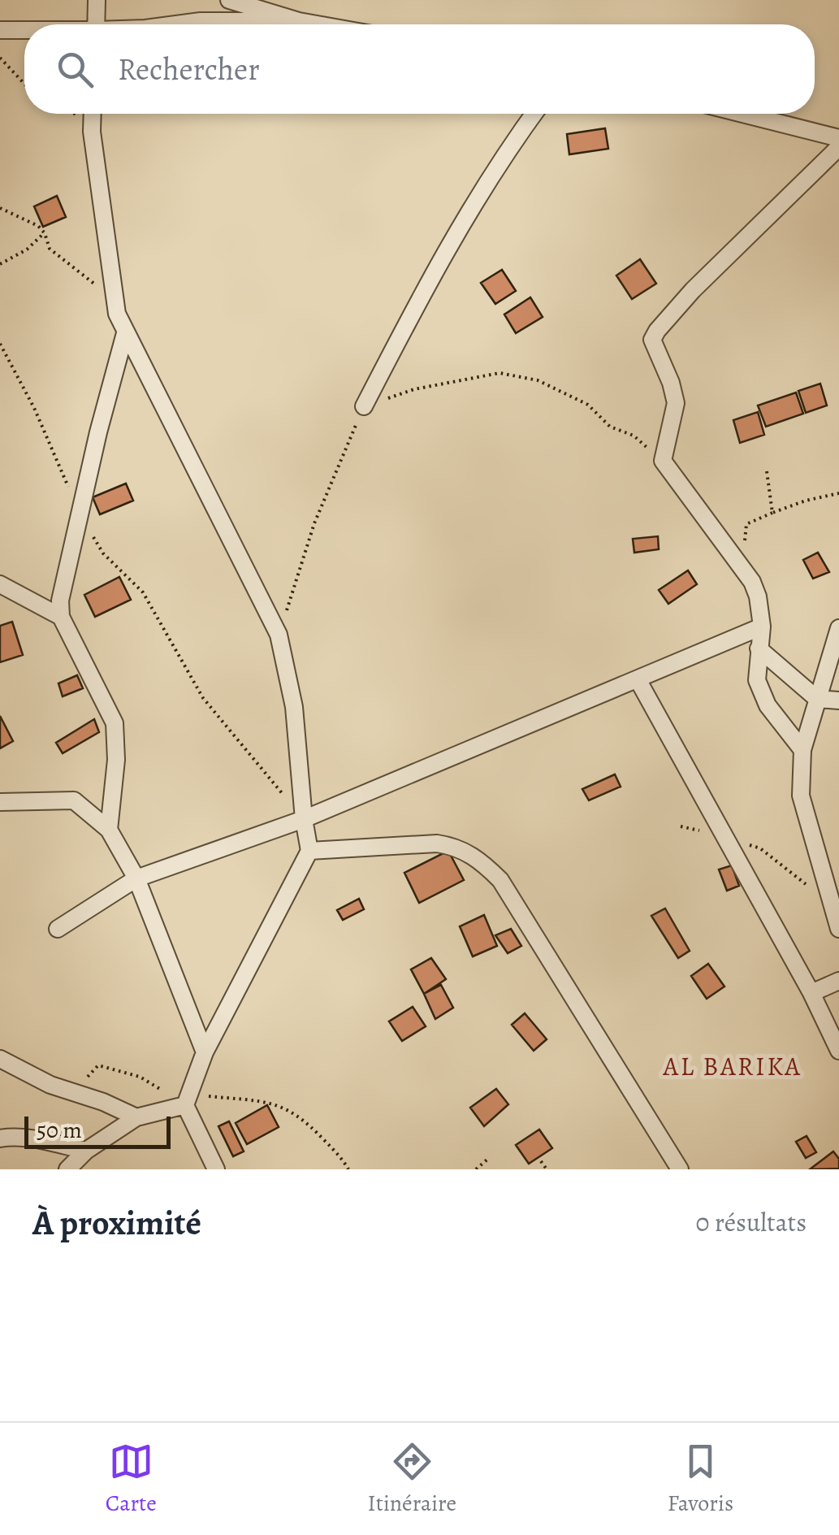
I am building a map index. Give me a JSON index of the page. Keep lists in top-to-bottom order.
{
  "districts": ["AL BARIKA"],
  "scale_bar": "50 m",
  "page": {
    "search": "Rechercher",
    "scale": "50 m",
    "heading": ["À proximité", "0 résultats"],
    "nav": ["Carte", "Itinéraire", "Favoris"]
  }
}
